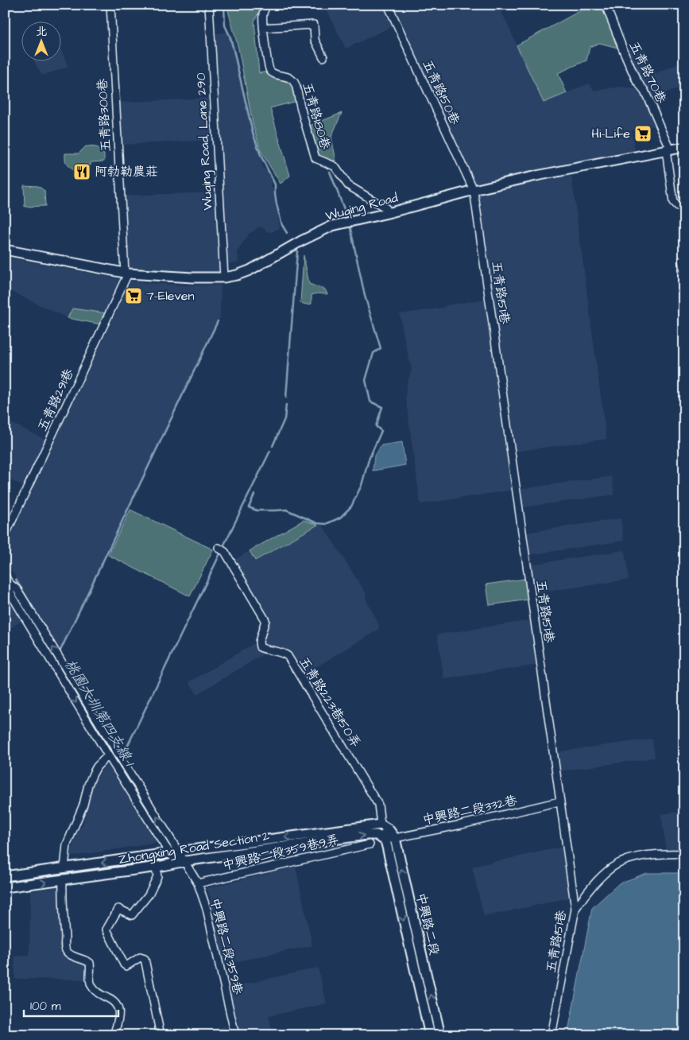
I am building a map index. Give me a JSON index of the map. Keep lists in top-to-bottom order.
{
  "streets": {
    "street": [
      "五青路70巷",
      "五青路150巷",
      "五青路300巷",
      "五青路180巷",
      "Wuqing Road, Lane 290",
      "Wuqing Road",
      "五青路151巷",
      "五青路291巷",
      "五青路223巷150弄",
      "中興路二段332巷",
      "Zhongxing Road Section 2",
      "中興路二段359巷9弄",
      "中興路二段",
      "中興路二段359巷"
    ]
  },
  "crossings": [
    ["五青路70巷", "Wuqing Road"],
    ["五青路150巷", "Wuqing Road"],
    ["五青路150巷", "五青路151巷"],
    ["五青路300巷", "Wuqing Road"],
    ["五青路300巷", "五青路291巷"],
    ["五青路180巷", "Wuqing Road"],
    ["Wuqing Road, Lane 290", "Wuqing Road"],
    ["Wuqing Road", "五青路151巷"],
    ["Wuqing Road", "五青路291巷"],
    ["五青路151巷", "中興路二段332巷"],
    ["五青路223巷150弄", "Zhongxing Road Section 2"],
    ["五青路223巷150弄", "中興路二段"],
    ["中興路二段332巷", "Zhongxing Road Section 2"],
    ["中興路二段332巷", "中興路二段"],
    ["Zhongxing Road Section 2", "中興路二段"],
    ["Zhongxing Road Section 2", "中興路二段359巷"],
    ["中興路二段359巷9弄", "中興路二段359巷"]
  ],
  "water": ["桃園大圳第四支線-1"],
  "places": {
    "supermarket": ["Hi-Life", "7-Eleven"],
    "restaurant": ["阿勃勒農莊"]
  },
  "scale_bar": "100 m",
  "north": "top"
}
